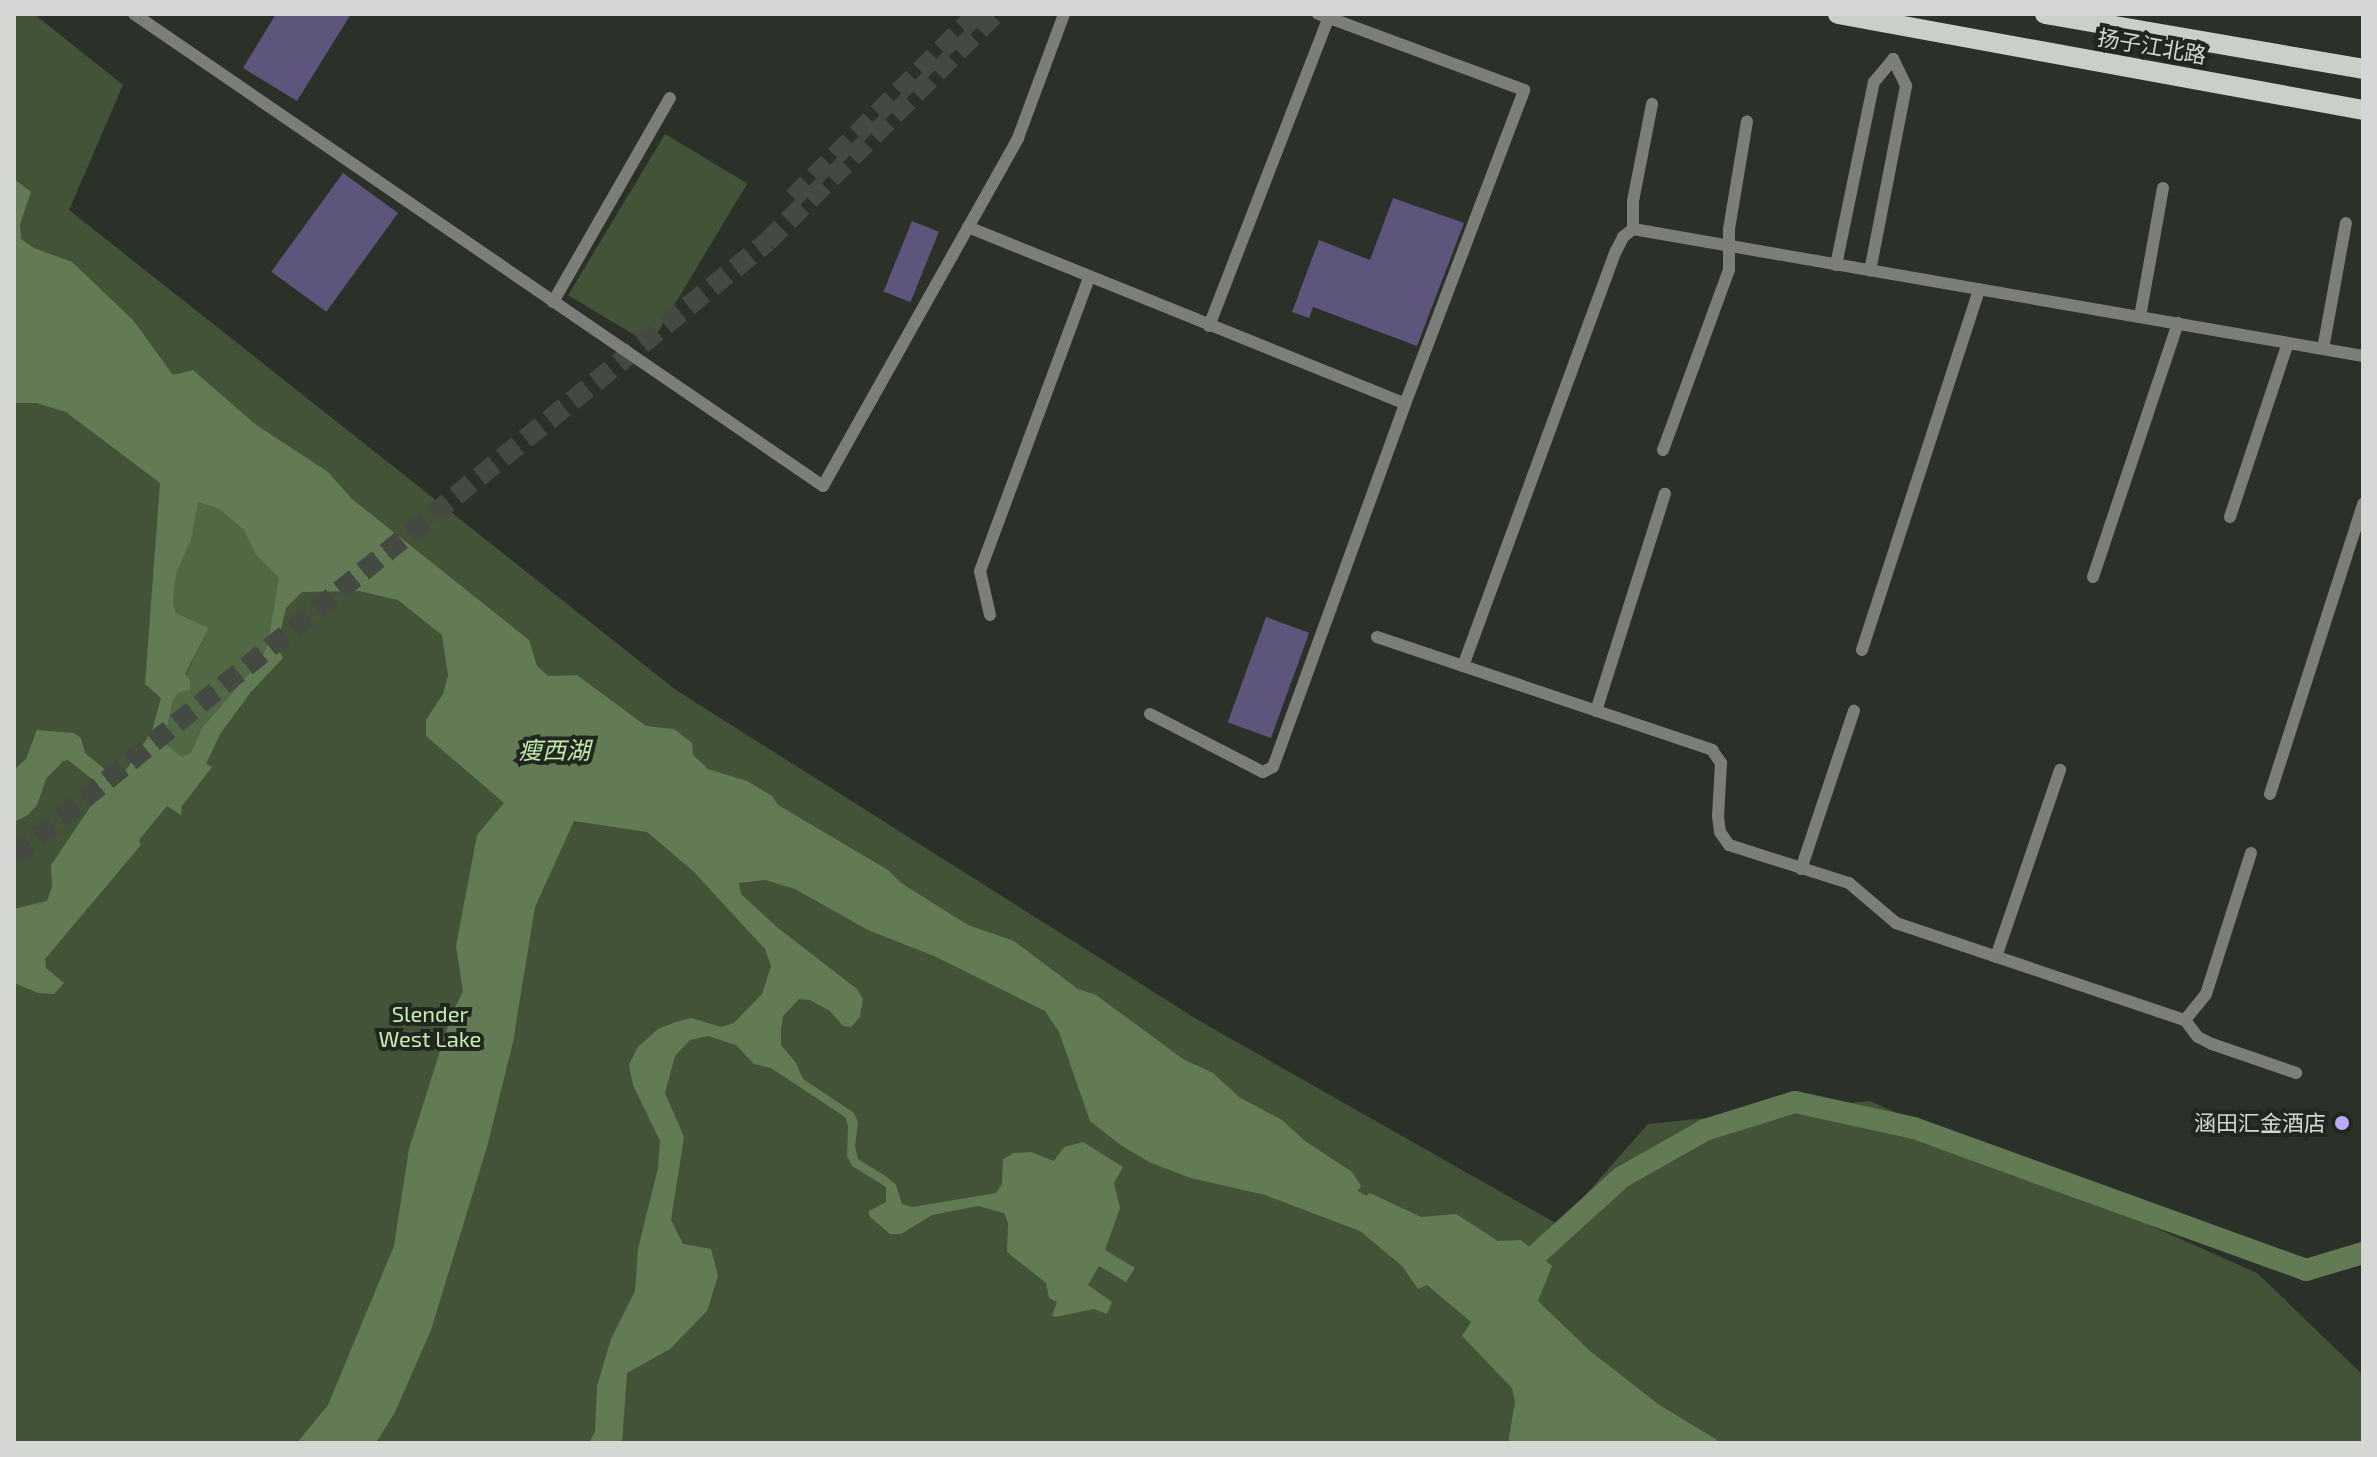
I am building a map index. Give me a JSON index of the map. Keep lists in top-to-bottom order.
{
  "streets": {
    "main road": ["扬子江北路"]
  },
  "water": ["瘦西湖"],
  "parks": ["Slender West Lake"],
  "places": ["涵田汇金酒店"]
}
